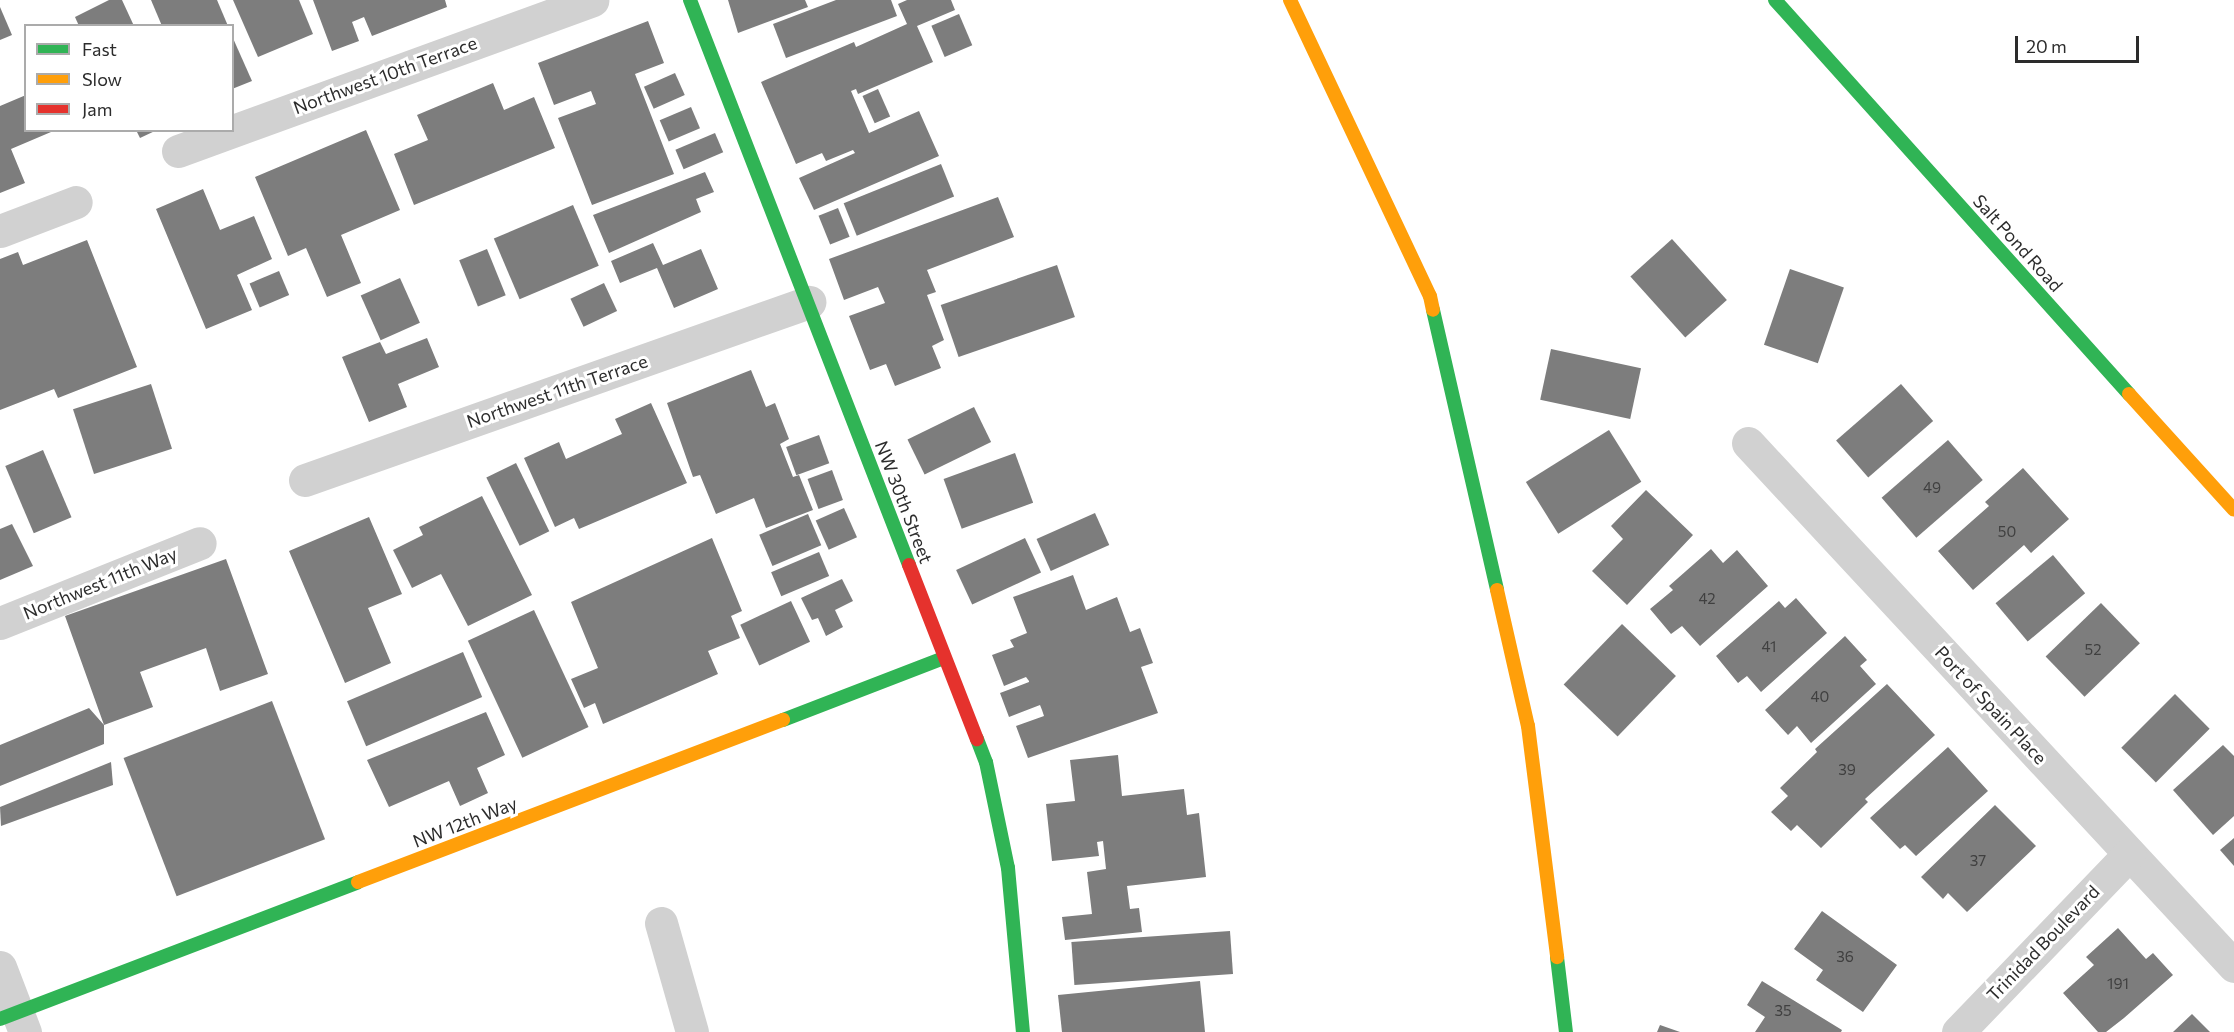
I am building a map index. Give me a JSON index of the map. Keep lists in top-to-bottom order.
{
  "streets": {
    "street": [
      "Northwest 10th Terrace",
      "Salt Pond Road",
      "Northwest 11th Terrace",
      "NW 30th Street",
      "Northwest 11th Way",
      "Port of Spain Place",
      "NW 12th Way",
      "Trinidad Boulevard"
    ]
  },
  "crossings": [
    ["Northwest 11th Terrace", "NW 30th Street"],
    ["NW 30th Street", "NW 12th Way"],
    ["Port of Spain Place", "Trinidad Boulevard"]
  ],
  "house_numbers": [
    "49",
    "50",
    "42",
    "41",
    "52",
    "40",
    "39",
    "37",
    "36",
    "191",
    "35"
  ],
  "legend": ["Fast", "Slow", "Jam"],
  "scale_bar": "20 m"
}
